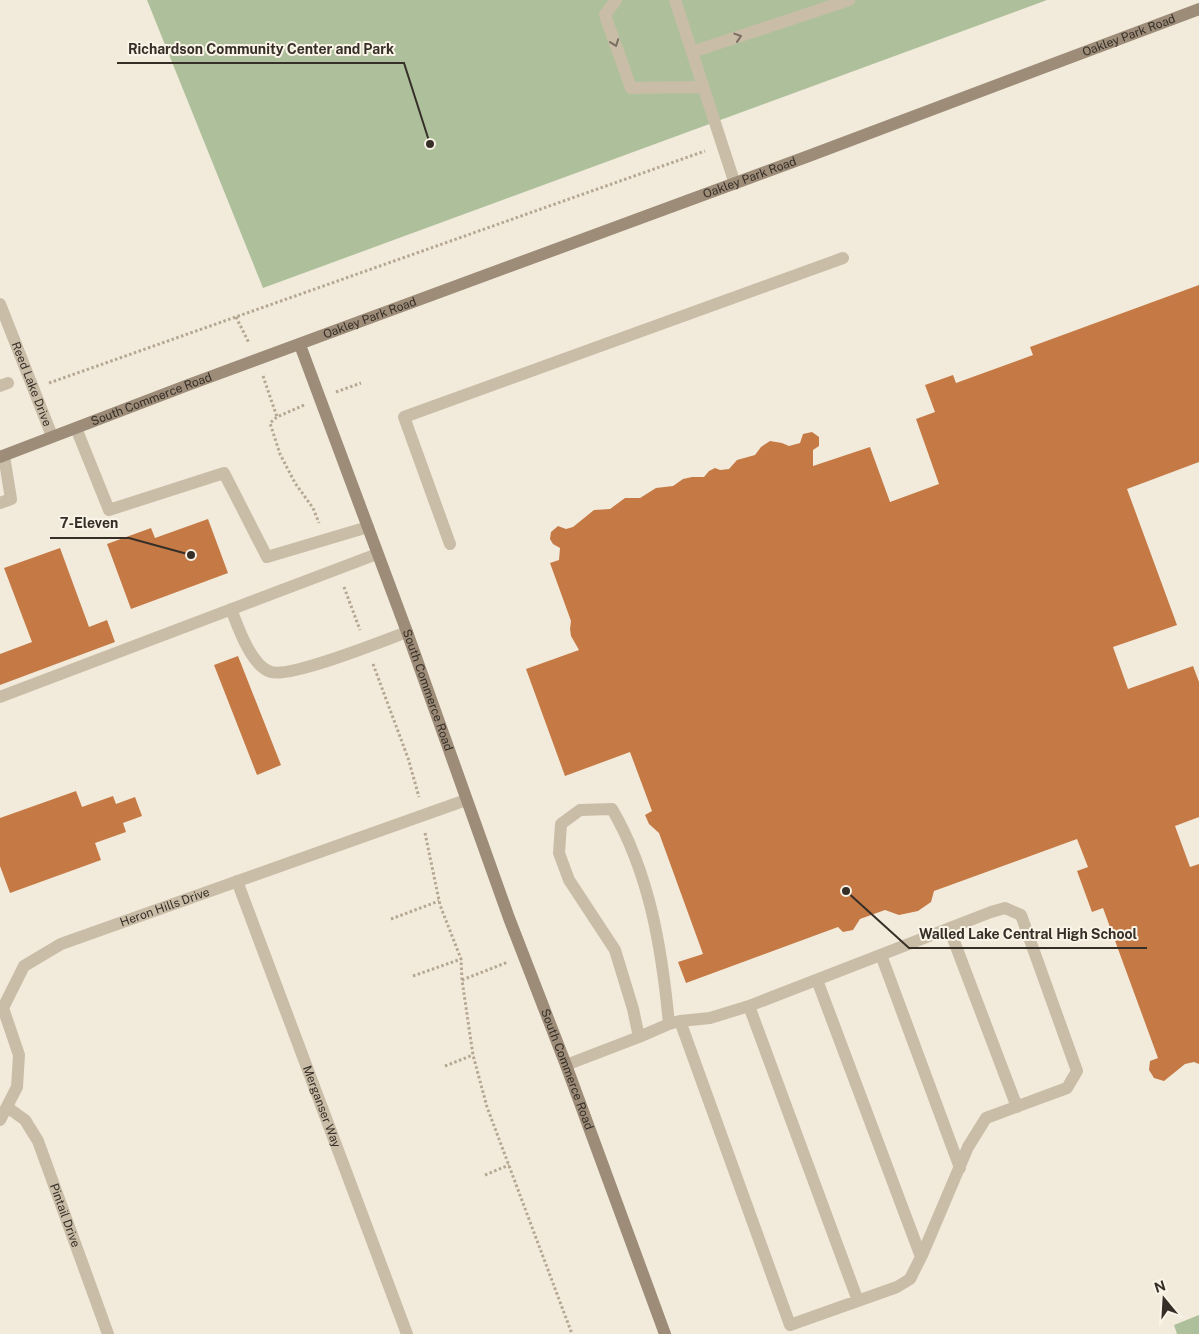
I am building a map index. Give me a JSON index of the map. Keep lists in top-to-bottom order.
{
  "streets": {
    "street": [
      "Oakley Park Road",
      "Reed Lake Drive",
      "South Commerce Road",
      "Heron Hills Drive",
      "Merganser Way",
      "Pintail Drive"
    ]
  },
  "crossings": [
    ["Oakley Park Road", "South Commerce Road"],
    ["Reed Lake Drive", "South Commerce Road"],
    ["South Commerce Road", "Heron Hills Drive"],
    ["Heron Hills Drive", "Merganser Way"],
    ["Heron Hills Drive", "Pintail Drive"]
  ],
  "places": ["Richardson Community Center and Park", "7-Eleven", "Walled Lake Central High School"],
  "north": "top"
}
